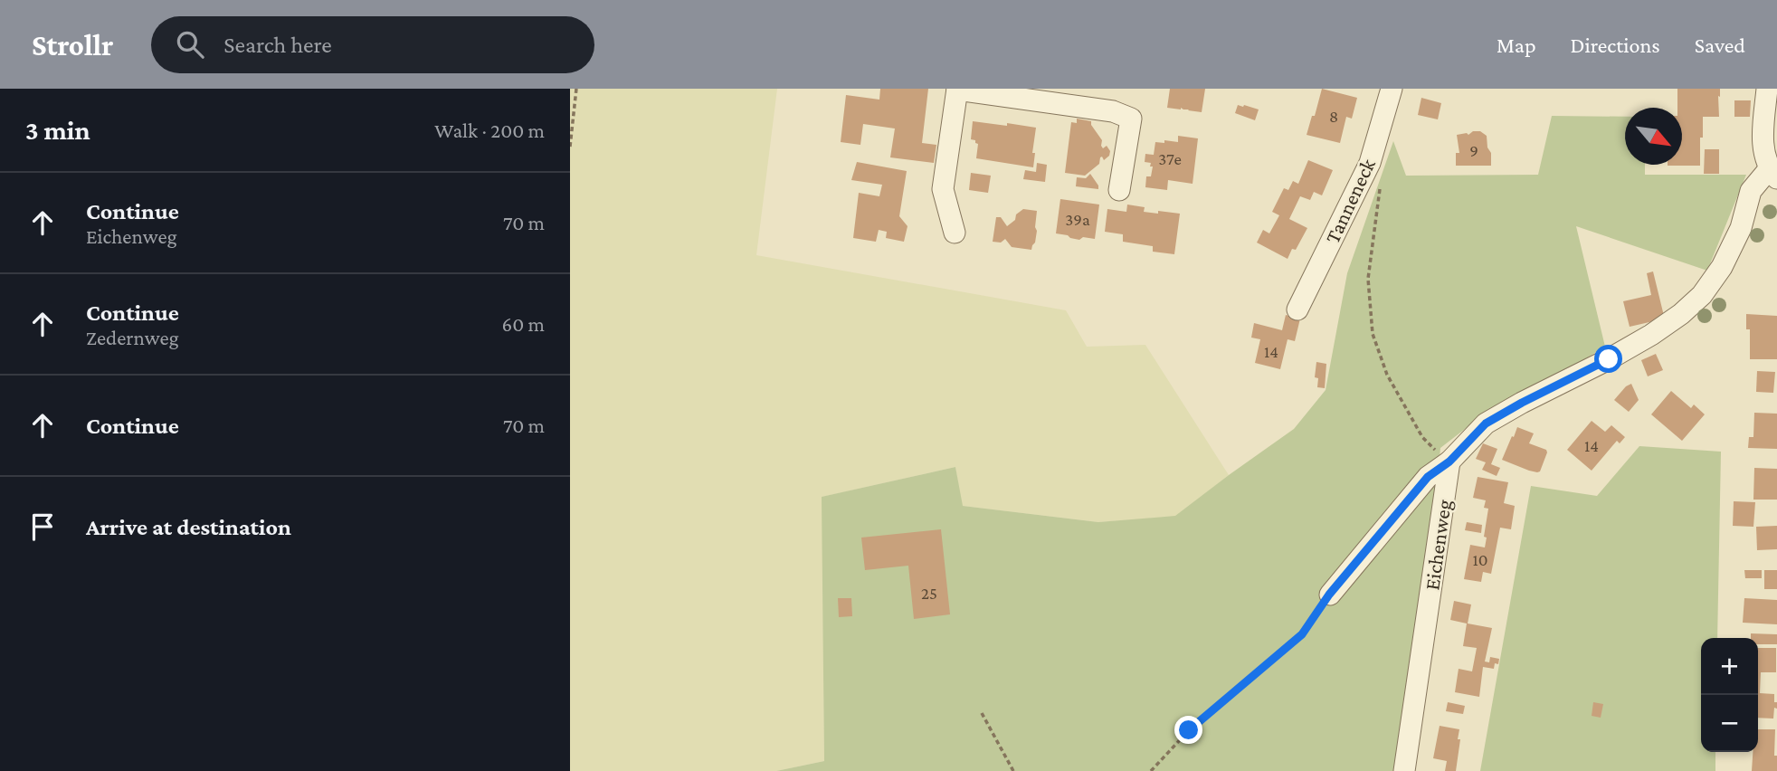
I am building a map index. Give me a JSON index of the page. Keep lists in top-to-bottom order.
{
  "streets": {
    "street": ["Tanneneck", "Eichenweg"]
  },
  "house_numbers": [
    "8",
    "9",
    "37e",
    "39a",
    "14",
    "14",
    "10",
    "25"
  ],
  "north": "bottom right",
  "page": {
    "header": "Strollr",
    "search": "Search here",
    "nav": ["Map", "Directions", "Saved"],
    "heading": ["3 min", "Walk · 200 m"],
    "list": [
      ["Continue", "Eichenweg", "70 m"],
      ["Continue", "Zedernweg", "60 m"],
      ["Continue", "70 m"],
      "Arrive at destination"
    ],
    "map_buttons": ["+", "−"]
  }
}
